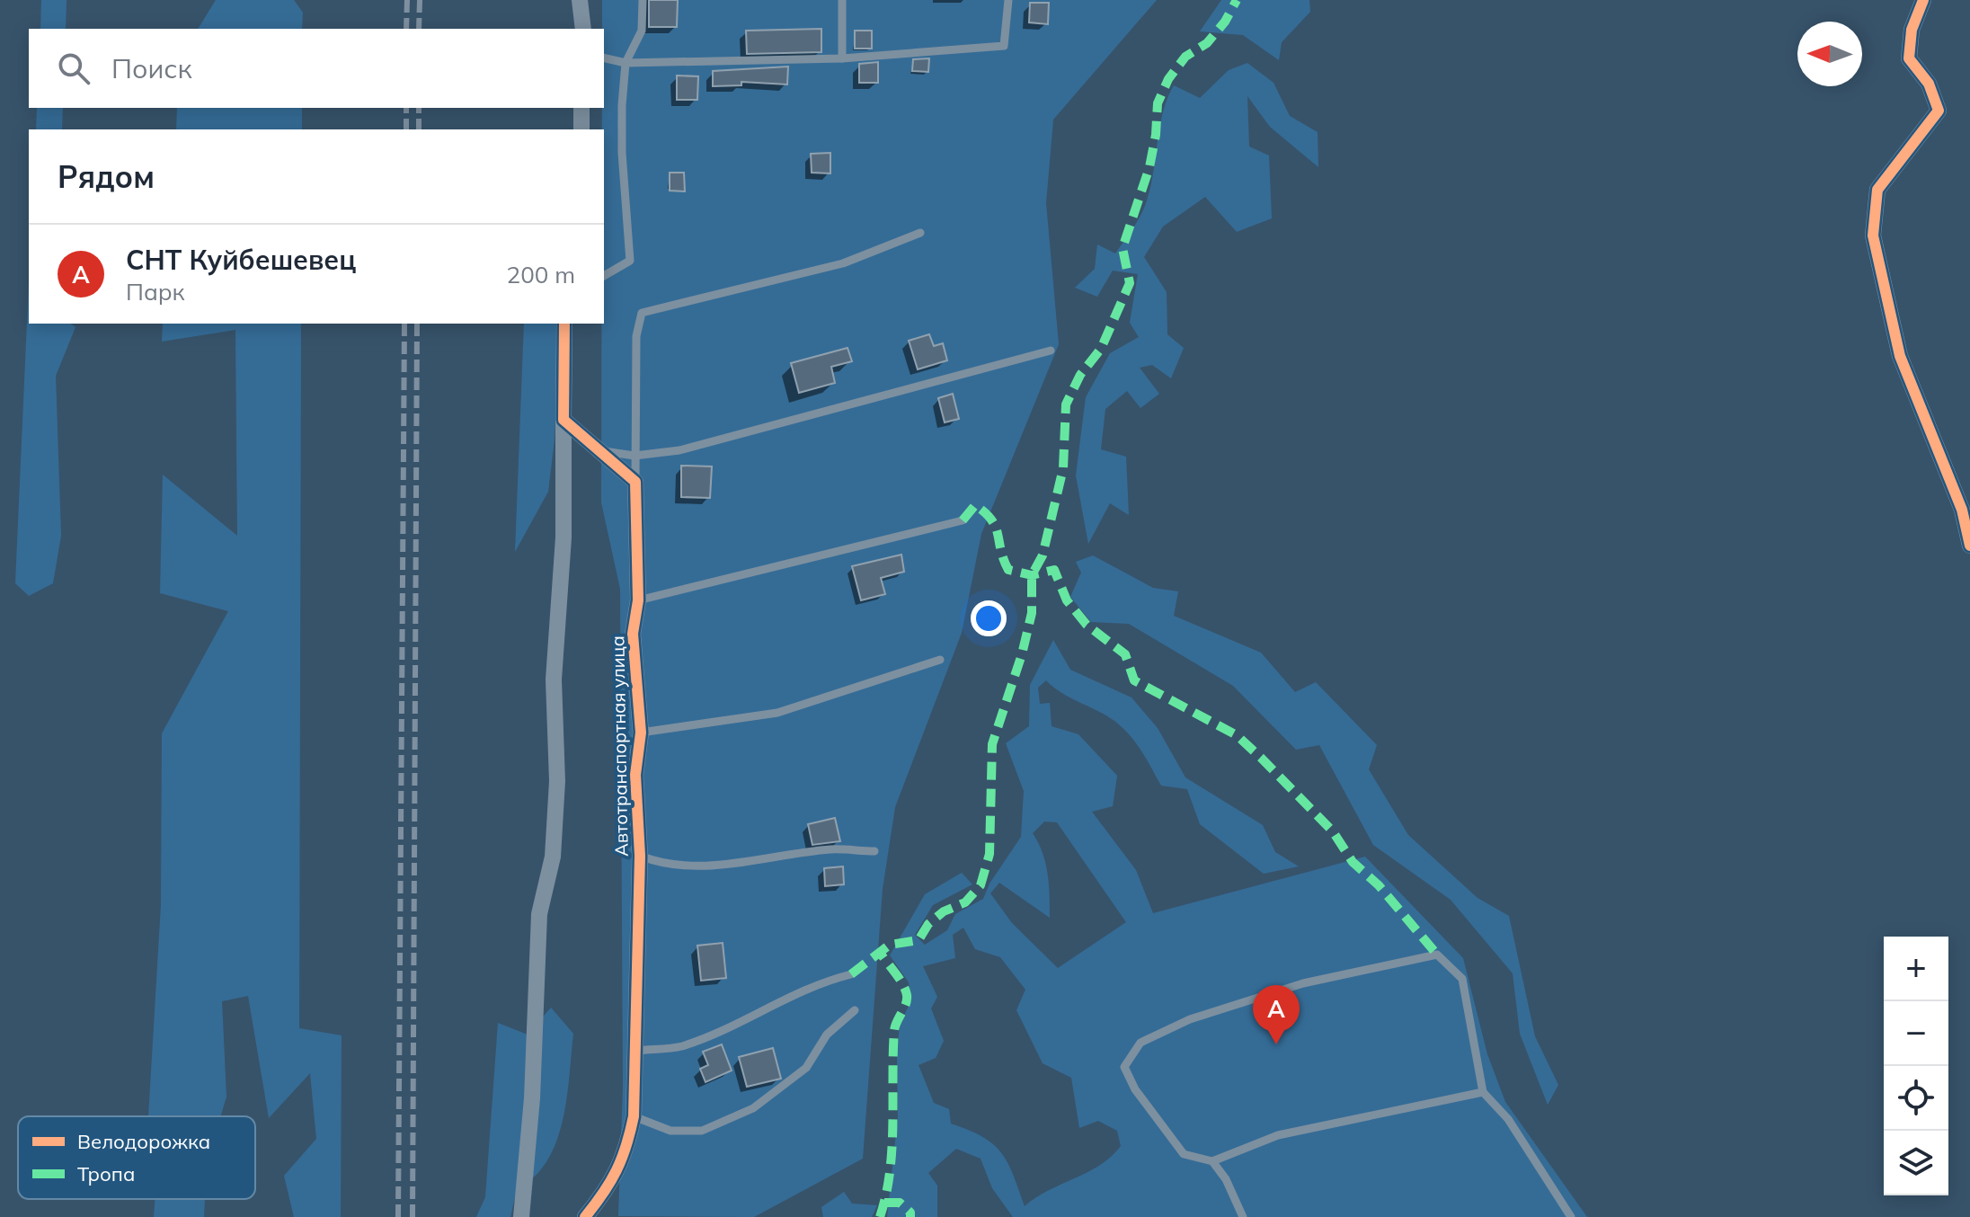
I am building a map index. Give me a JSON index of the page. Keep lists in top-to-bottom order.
{
  "streets": {
    "street": ["Автотранспортная улица"]
  },
  "legend": ["Велодорожка", "Тропа"],
  "north": "left",
  "page": {
    "search": "Поиск",
    "heading": "Рядом",
    "list": [
      {
        "mark": "A",
        "name": "СНТ Куйбешевец",
        "note": "Парк",
        "value": "200 m"
      }
    ],
    "map_buttons": ["+", "−"],
    "pins": "A"
  }
}
